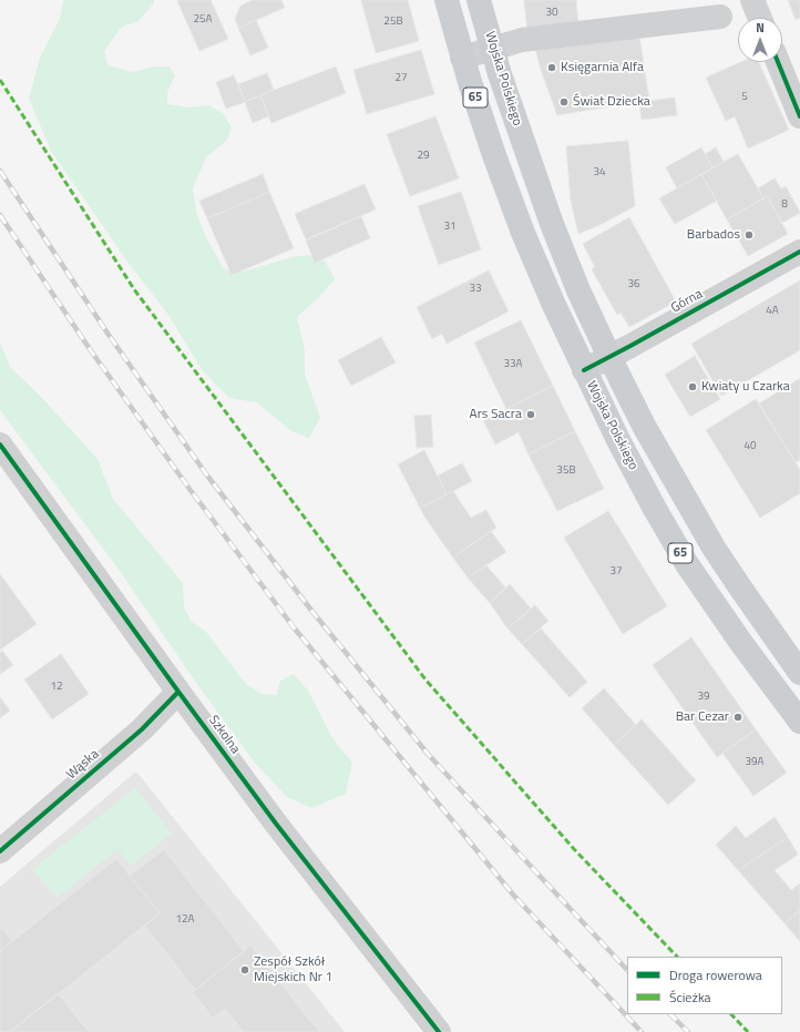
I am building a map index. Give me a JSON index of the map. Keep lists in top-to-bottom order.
{
  "streets": {
    "main road": ["Wojska Polskiego", "65"],
    "street": ["Górna", "Szkolna", "Wąska"]
  },
  "crossings": [
    ["Wojska Polskiego", "Górna"],
    ["Szkolna", "Wąska"]
  ],
  "places": [
    "Księgarnia Alfa",
    "Świat Dziecka",
    "Barbados",
    "Kwiaty u Czarka",
    "Ars Sacra",
    "Bar Cezar",
    "Zespół Szkół Miejskich Nr 1"
  ],
  "house_numbers": [
    "30",
    "25A",
    "25B",
    "27",
    "5",
    "29",
    "34",
    "8",
    "31",
    "36",
    "33",
    "4A",
    "33A",
    "40",
    "35B",
    "37",
    "12",
    "39",
    "39A",
    "12A"
  ],
  "legend": ["Droga rowerowa", "Ścieżka"],
  "north": "top"
}
